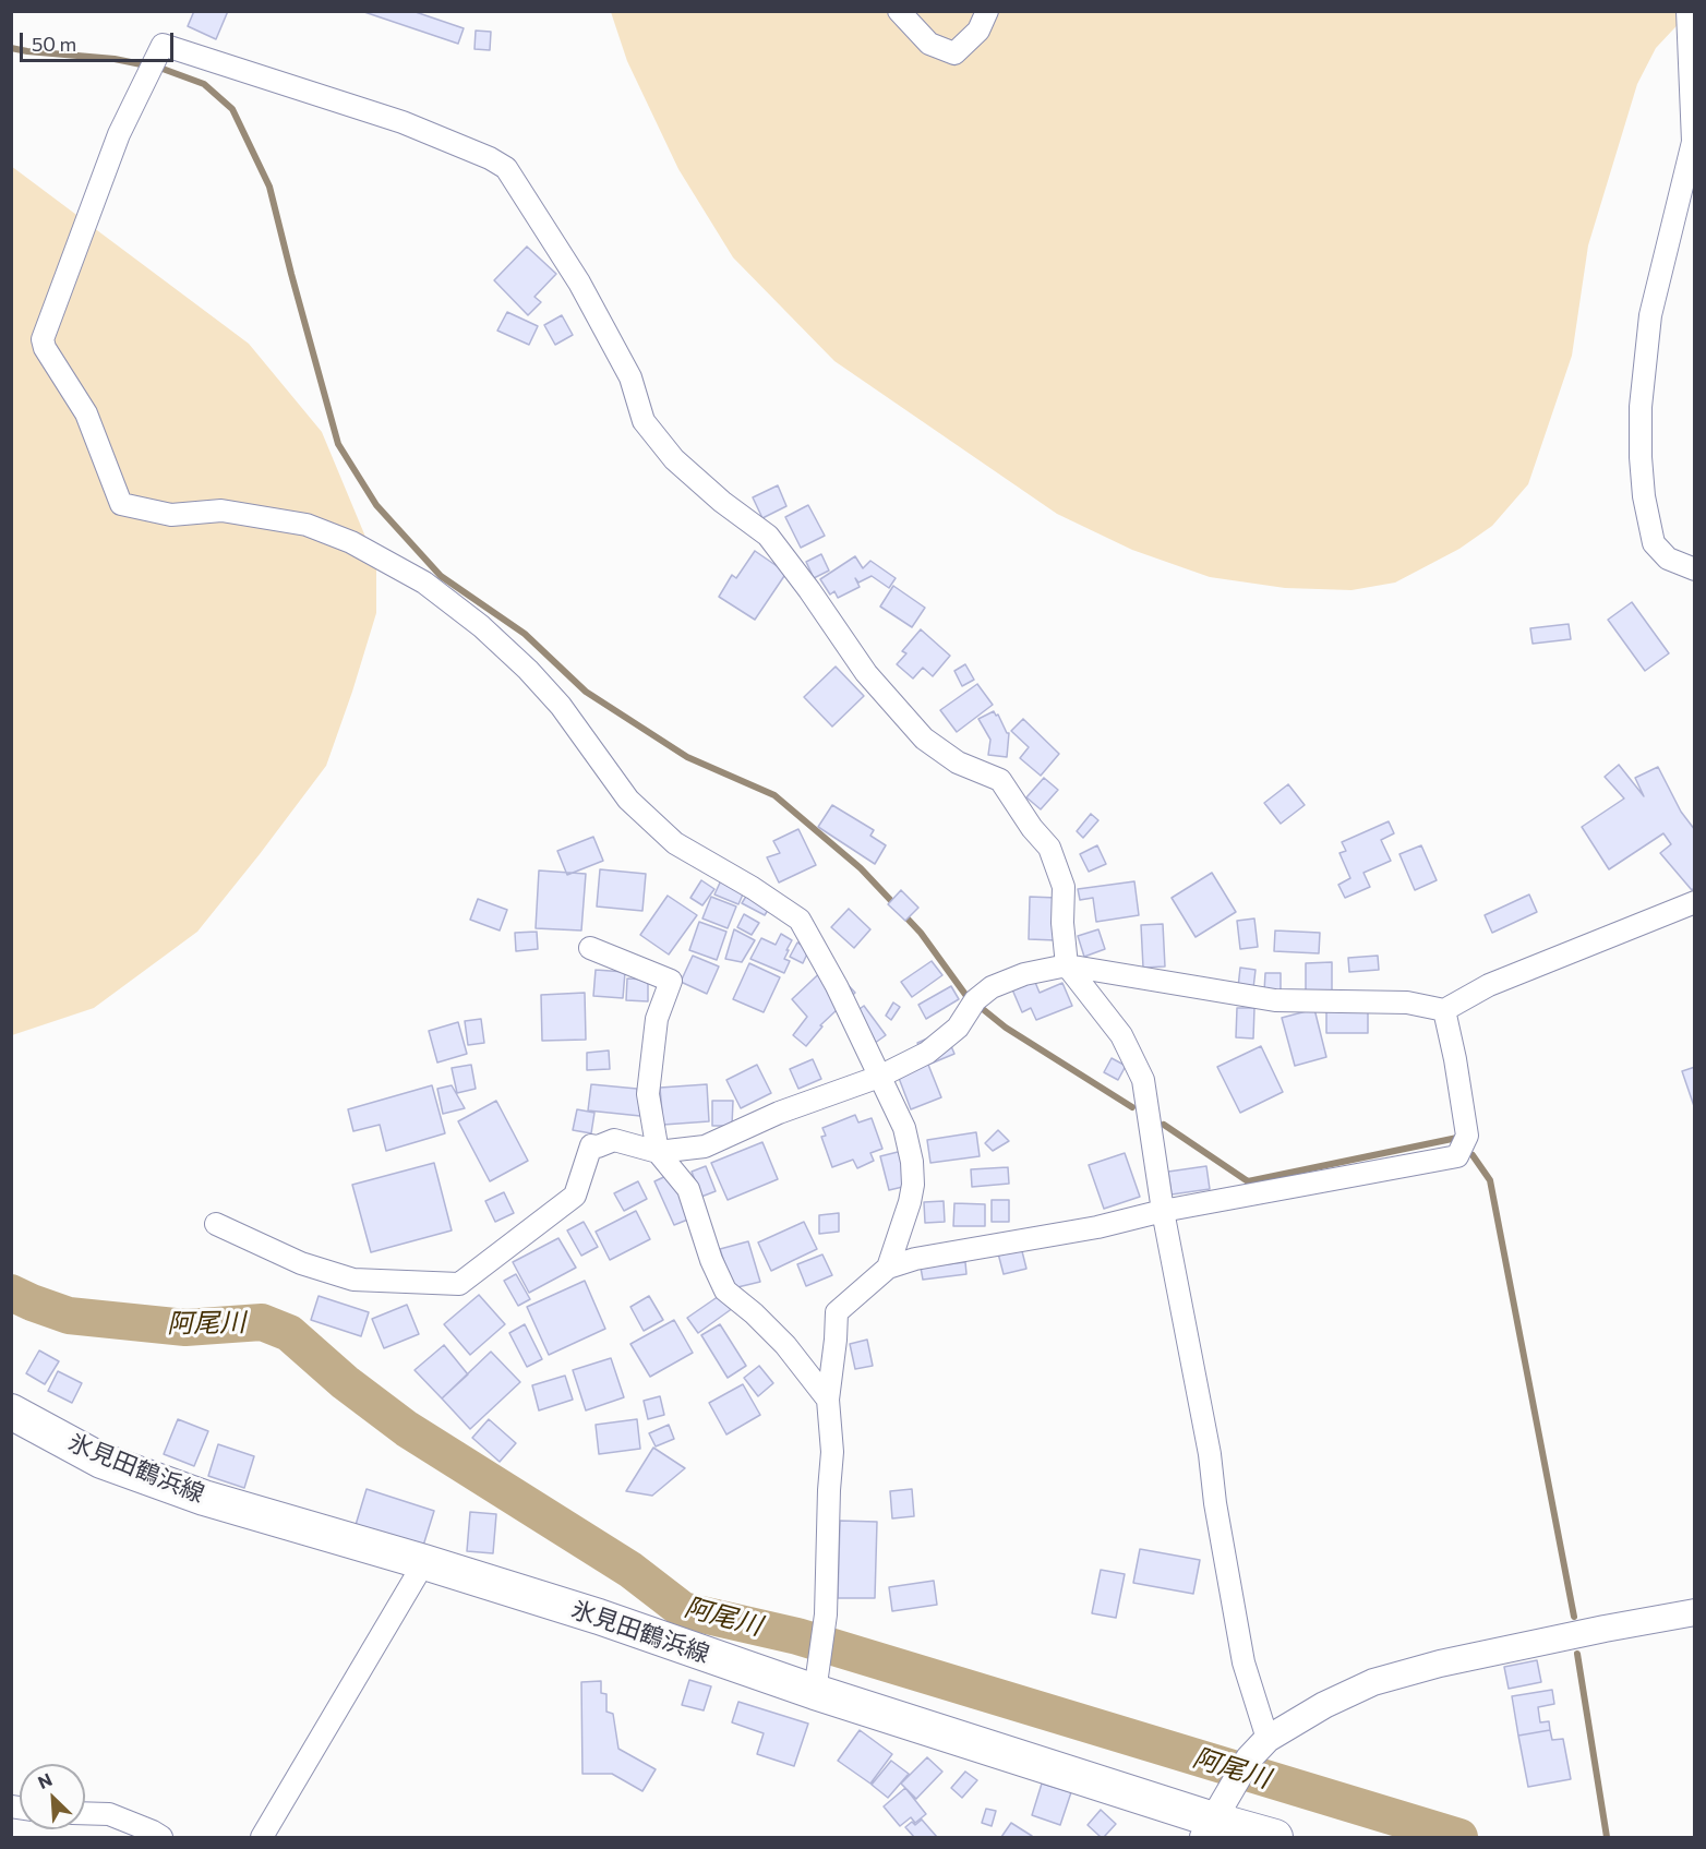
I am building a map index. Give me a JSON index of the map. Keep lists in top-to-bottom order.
{
  "streets": {
    "main road": ["氷見田鶴浜線"]
  },
  "water": ["阿尾川"],
  "scale_bar": "50 m",
  "north": "top left"
}
